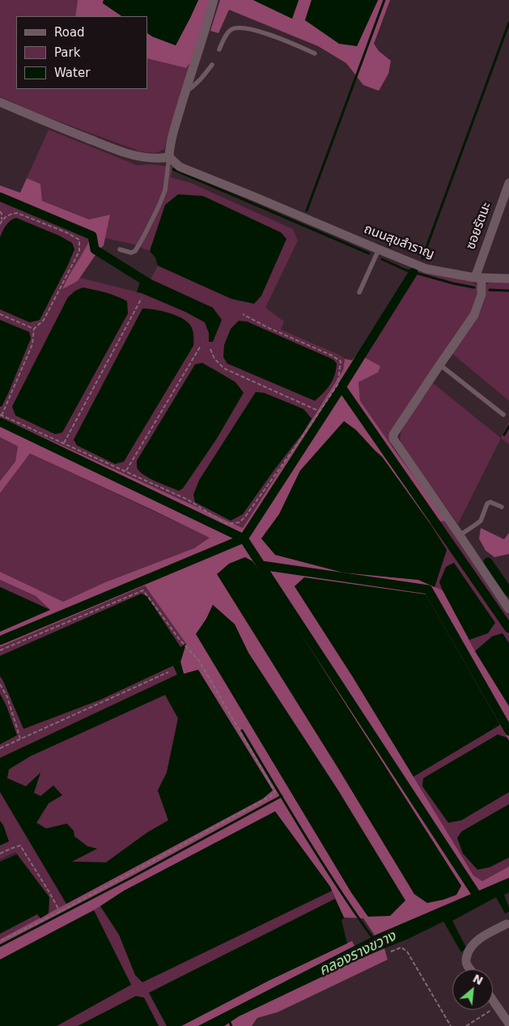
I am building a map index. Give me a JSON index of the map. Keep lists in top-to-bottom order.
{
  "streets": {
    "street": ["ซอยรัตนะ", "ถนนสุขสำราญ"]
  },
  "crossings": [
    ["ซอยรัตนะ", "ถนนสุขสำราญ"]
  ],
  "water": ["คลองรางขวาง"],
  "legend": ["Road", "Park", "Water"],
  "north": "top right"
}
